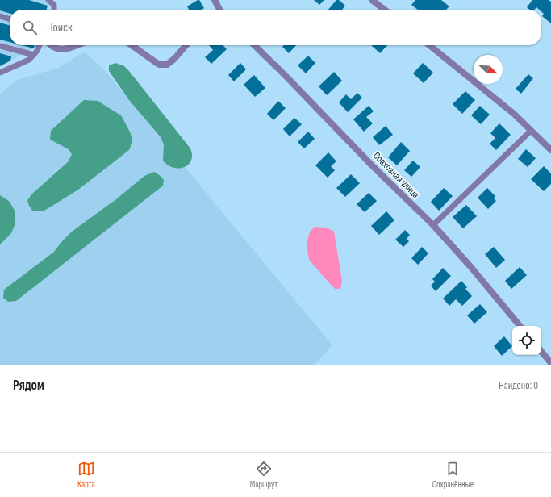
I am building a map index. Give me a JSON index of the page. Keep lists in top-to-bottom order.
{
  "streets": {
    "street": ["Совхозная улица"]
  },
  "north": "bottom right",
  "page": {
    "search": "Поиск",
    "heading": ["Рядом", "Найдено: 0"],
    "nav": ["Карта", "Маршрут", "Сохранённые"]
  }
}
